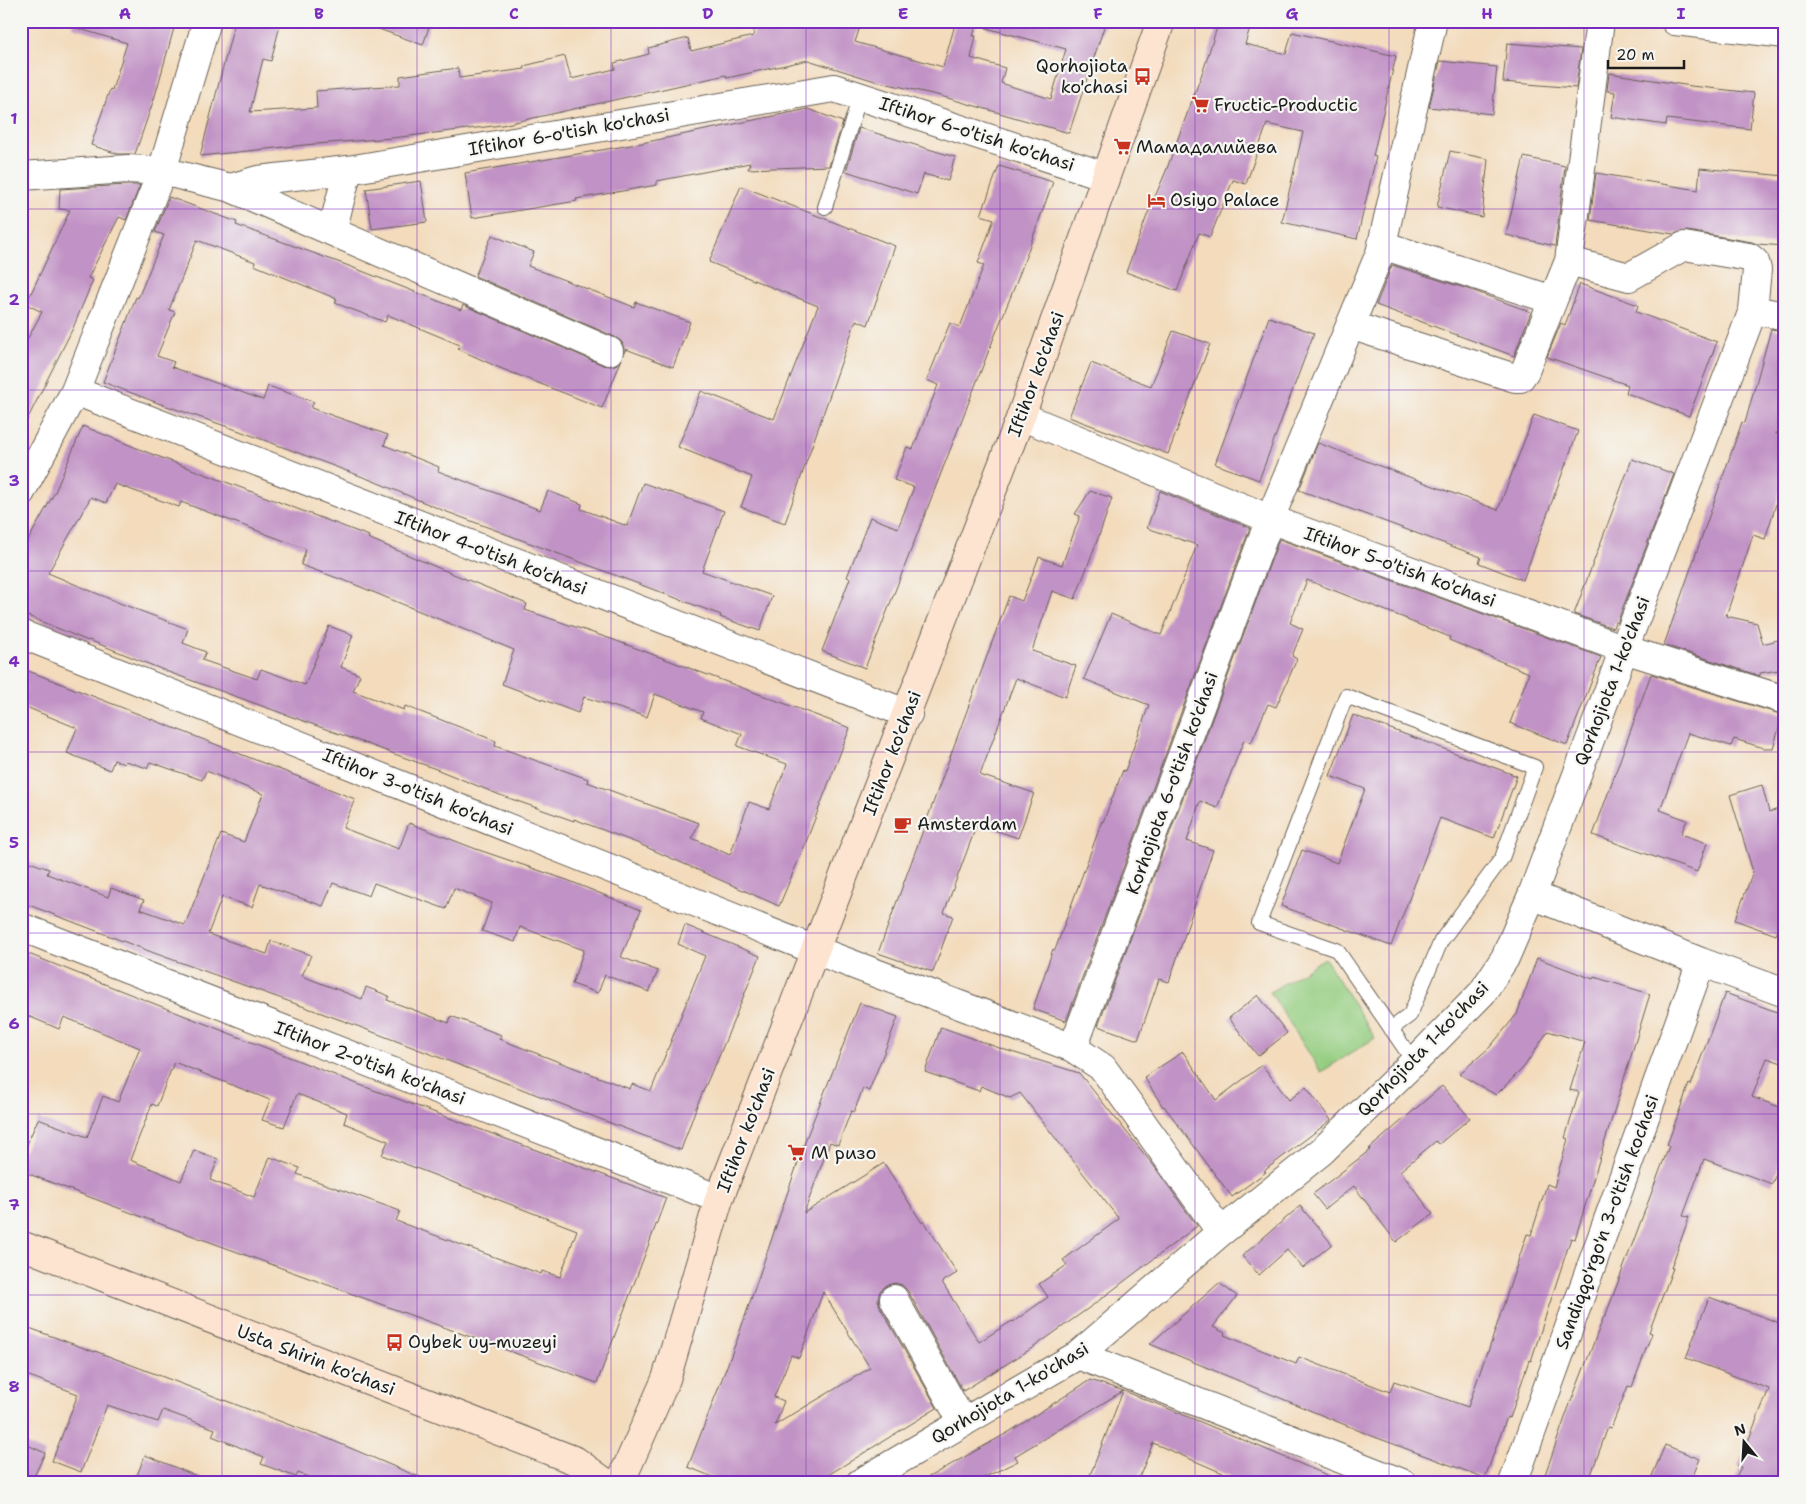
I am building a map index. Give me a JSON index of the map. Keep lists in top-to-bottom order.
{
  "streets": {
    "main road": ["Iftihor ko'chasi", "Usta Shirin ko'chasi"],
    "street": [
      "Iftihor 6-o'tish ko'chasi",
      "Iftihor 4-o'tish ko'chasi",
      "Iftihor 5-o'tish ko'chasi",
      "Qorhojiota 1-ko'chasi",
      "Korhojiota 6-o'tish ko'chasi",
      "Iftihor 3-o'tish ko'chasi",
      "Iftihor 2-o'tish ko'chasi",
      "Sandiqqo'rgo'n 3-o'tish kochasi"
    ]
  },
  "crossings": [
    ["Iftihor 6-o'tish ko'chasi", "Iftihor ko'chasi"],
    ["Iftihor ko'chasi", "Iftihor 4-o'tish ko'chasi"],
    ["Iftihor ko'chasi", "Iftihor 5-o'tish ko'chasi"],
    ["Iftihor ko'chasi", "Iftihor 3-o'tish ko'chasi"],
    ["Iftihor ko'chasi", "Iftihor 2-o'tish ko'chasi"],
    ["Iftihor 5-o'tish ko'chasi", "Qorhojiota 1-ko'chasi"],
    ["Iftihor 5-o'tish ko'chasi", "Korhojiota 6-o'tish ko'chasi"]
  ],
  "places": {
    "bus stop": ["Qorhojiota ko'chasi", "Oybek uy-muzeyi"],
    "supermarket": ["Fructic-Productic", "Мамадалийева", "М ризо"],
    "hotel": ["Osiyo Palace"],
    "cafe": ["Amsterdam"]
  },
  "scale_bar": "20 m",
  "north": "top",
  "grid": {
    "columns": [
      "A",
      "B",
      "C",
      "D",
      "E",
      "F",
      "G",
      "H",
      "I"
    ],
    "rows": [
      "1",
      "2",
      "3",
      "4",
      "5",
      "6",
      "7",
      "8"
    ]
  }
}
